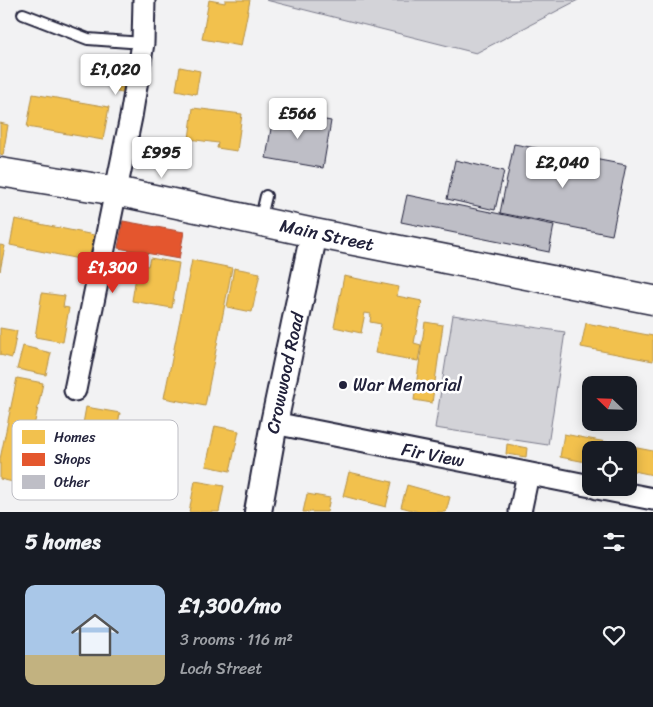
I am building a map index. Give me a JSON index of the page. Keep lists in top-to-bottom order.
{
  "streets": {
    "main road": ["Main Street"],
    "street": ["Crowwood Road", "Fir View"]
  },
  "crossings": [
    ["Main Street", "Crowwood Road"],
    ["Crowwood Road", "Fir View"]
  ],
  "places": ["War Memorial"],
  "legend": ["Homes", "Shops", "Other"],
  "north": "top left",
  "page": {
    "price": [
      "£1,020",
      "£566",
      "£995",
      "£2,040",
      "£1,300"
    ],
    "heading": "5 homes",
    "list": [
      {
        "name": "£1,300/mo",
        "note": "3 rooms · 116 m² · Loch Street"
      }
    ]
  }
}
